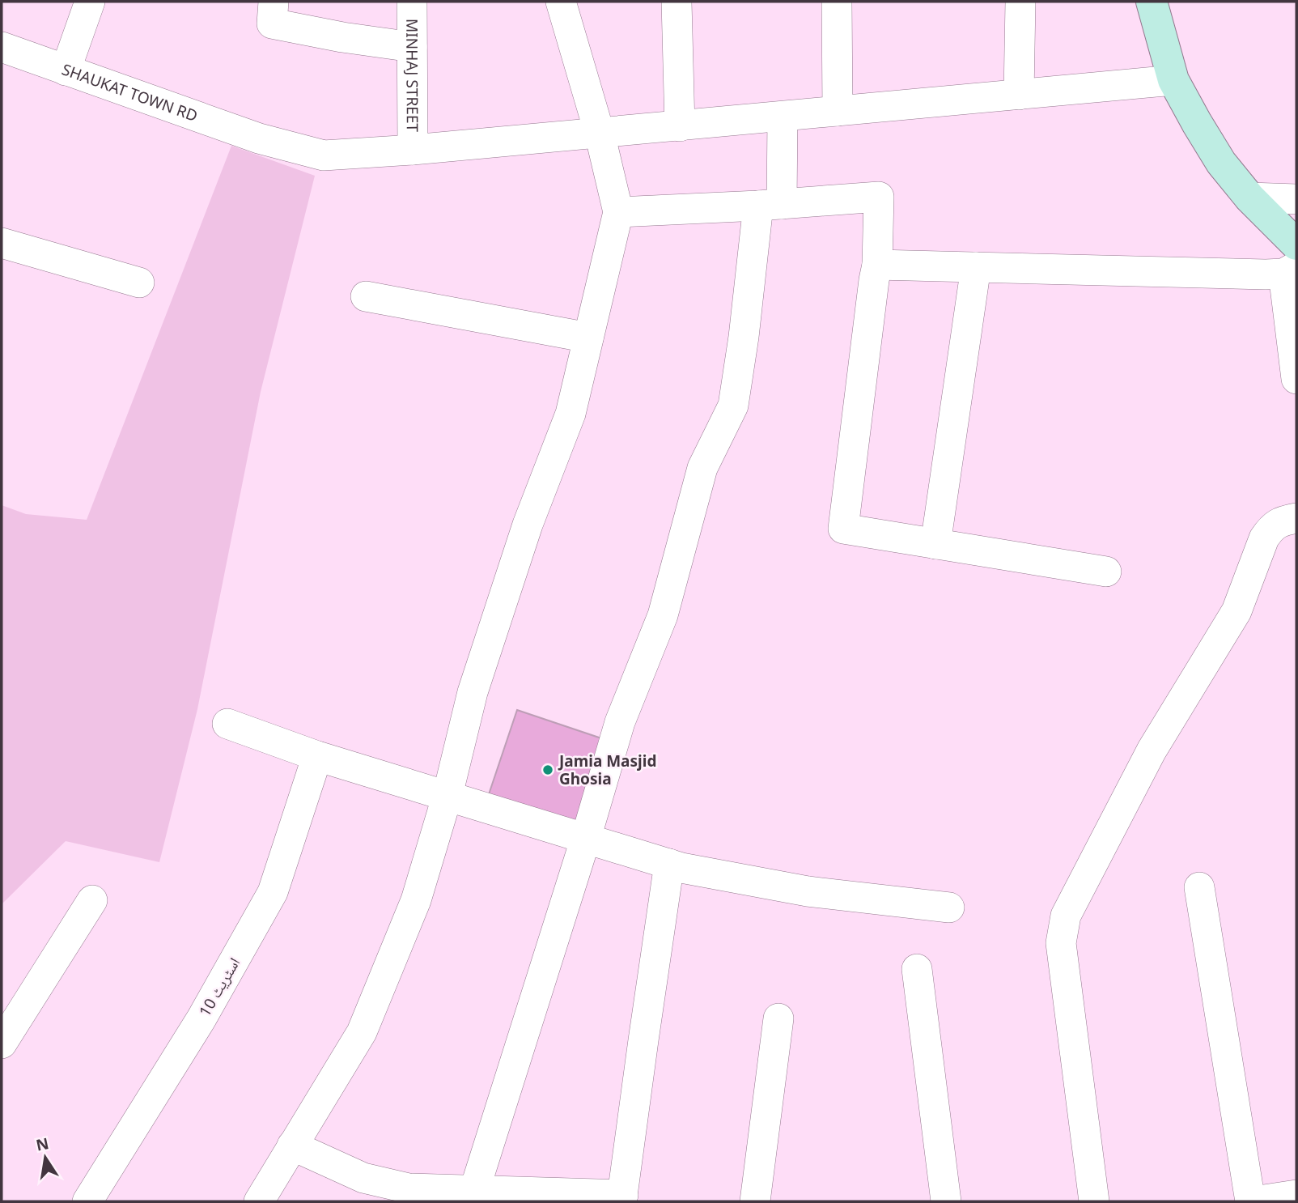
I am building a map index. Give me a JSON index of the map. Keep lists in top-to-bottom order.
{
  "streets": {
    "street": ["MINHAJ STREET", "SHAUKAT TOWN RD", "اسٹریٹ 10"]
  },
  "crossings": [
    ["MINHAJ STREET", "SHAUKAT TOWN RD"]
  ],
  "places": ["Jamia Masjid Ghosia"],
  "north": "top"
}
